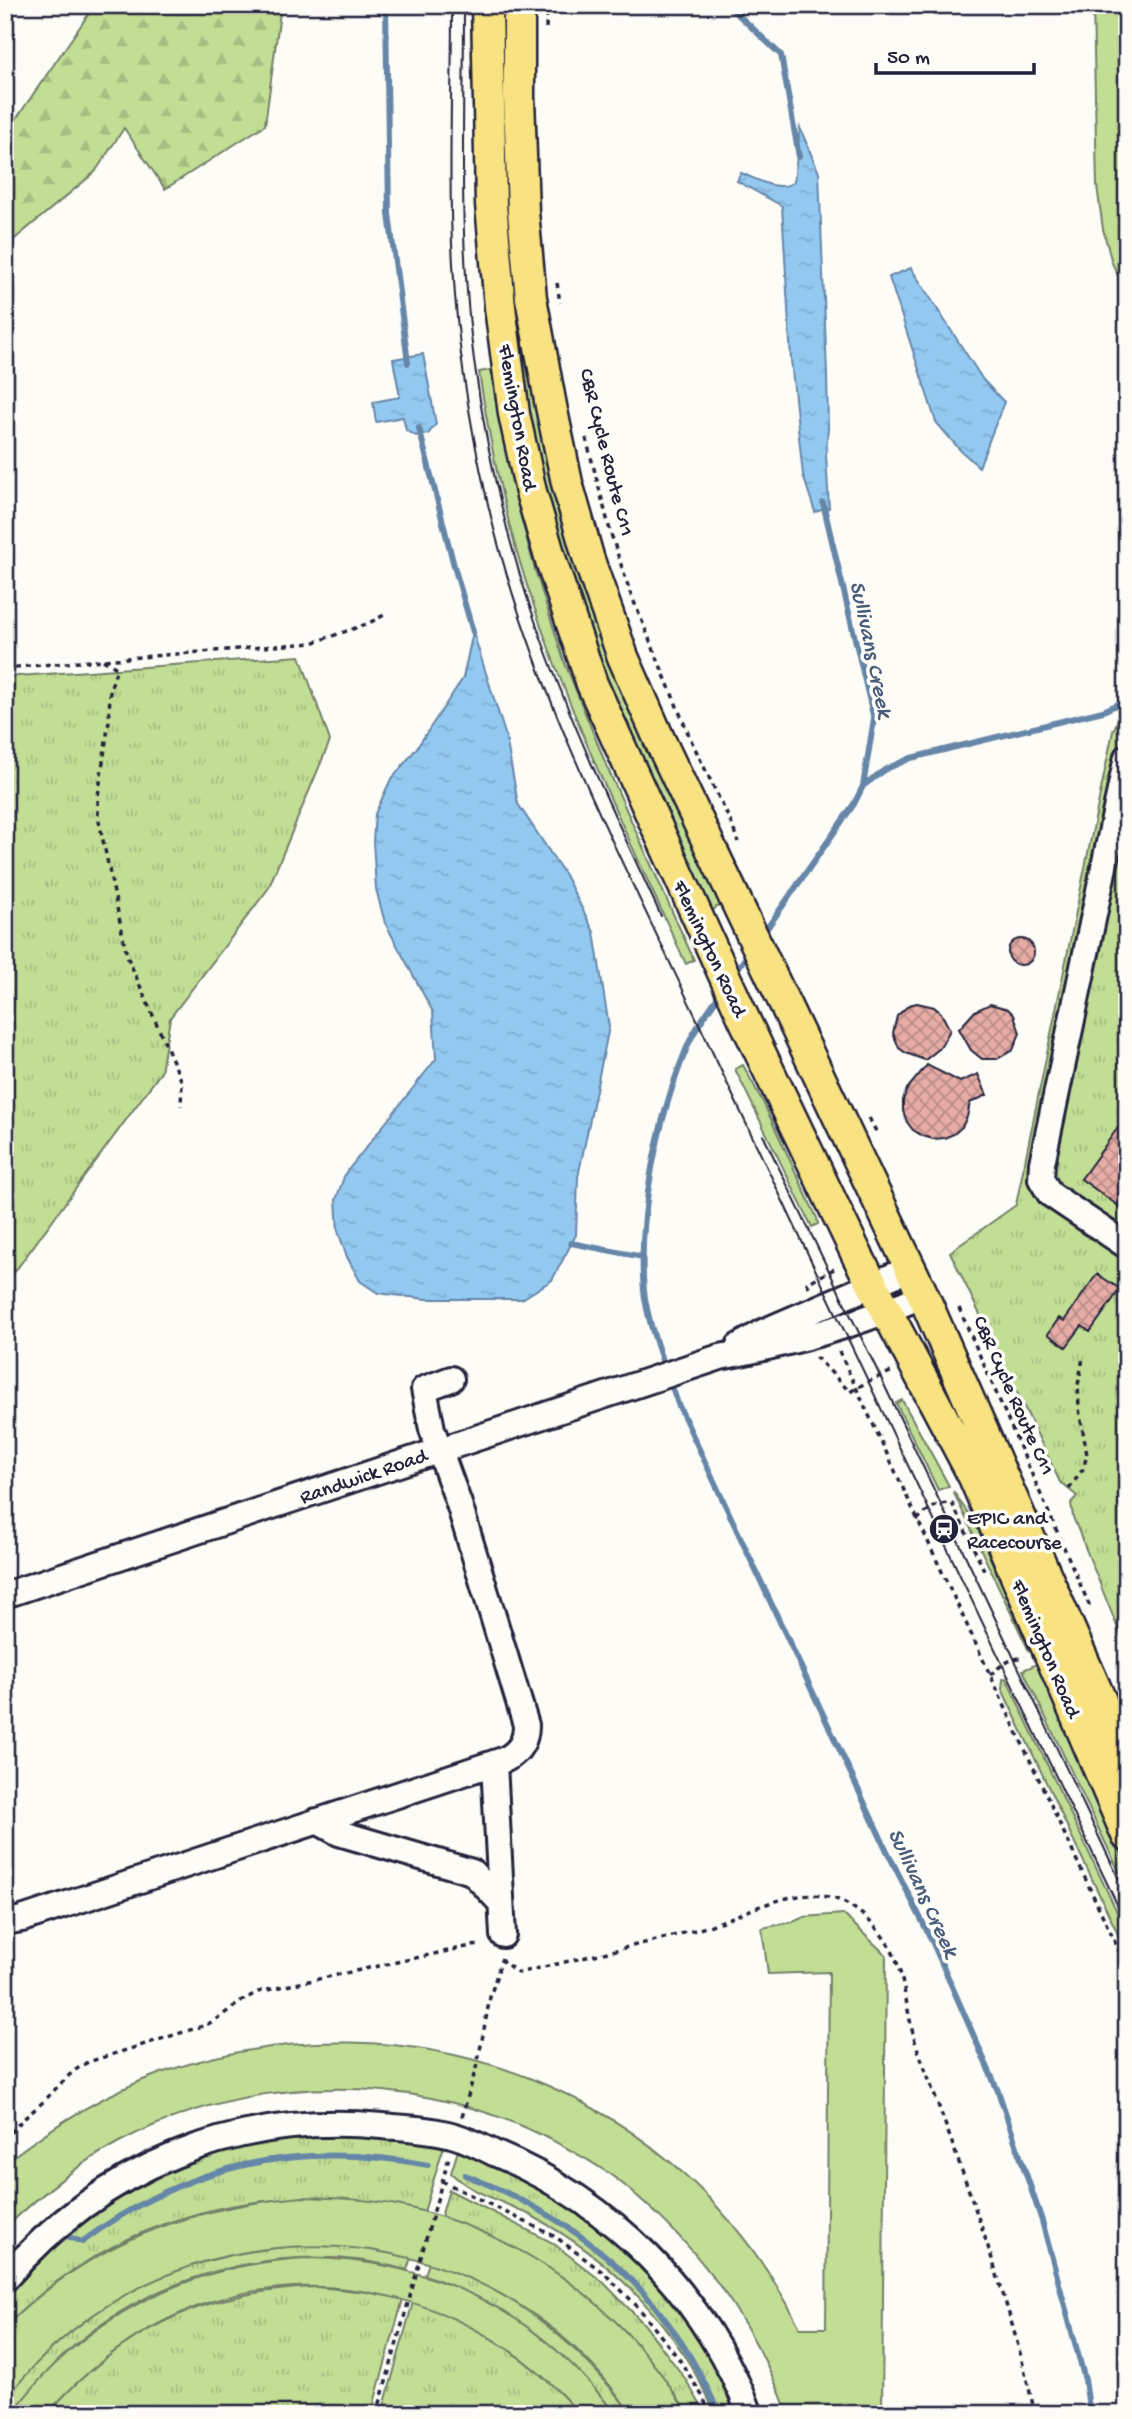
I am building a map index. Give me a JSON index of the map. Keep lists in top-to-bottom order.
{
  "streets": {
    "main road": ["Flemington Road"],
    "street": ["Randwick Road"],
    "path": ["CBR Cycle Route C11"]
  },
  "crossings": [
    ["Flemington Road", "Randwick Road"]
  ],
  "water": ["Sullivans Creek"],
  "places": {
    "station": ["EPIC and Racecourse"]
  },
  "scale_bar": "50 m"
}
